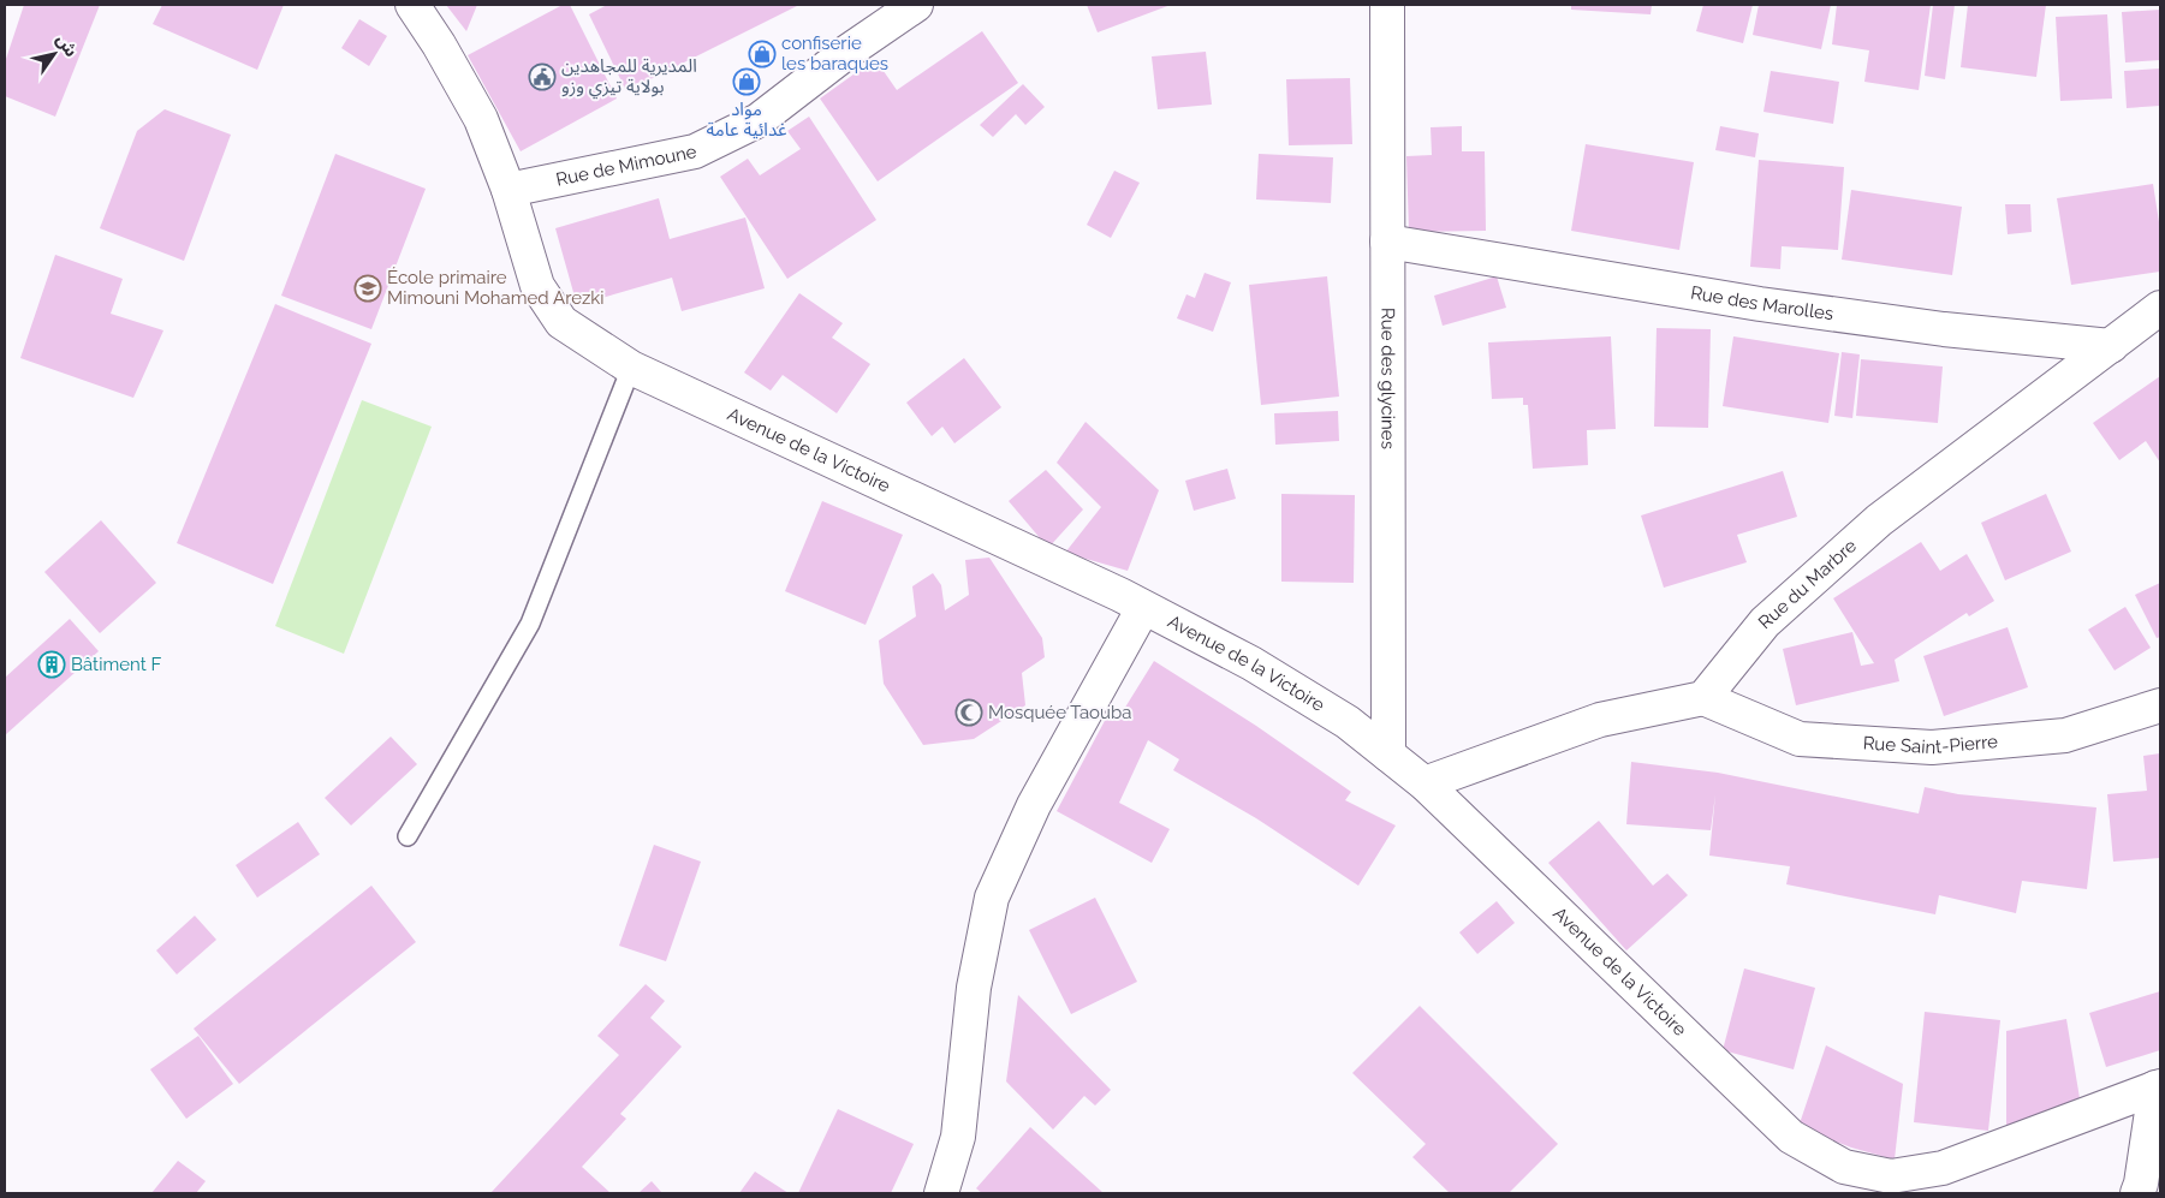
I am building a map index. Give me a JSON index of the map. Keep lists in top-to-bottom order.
{
  "streets": {
    "street": [
      "Rue de Mimoune",
      "Rue des Marolles",
      "Rue des glycines",
      "Avenue de la Victoire",
      "Rue du Marbre",
      "Rue Saint-Pierre"
    ]
  },
  "crossings": [
    ["Rue de Mimoune", "Avenue de la Victoire"],
    ["Rue des Marolles", "Rue des glycines"],
    ["Rue des Marolles", "Rue du Marbre"],
    ["Rue des glycines", "Avenue de la Victoire"],
    ["Rue du Marbre", "Rue Saint-Pierre"]
  ],
  "places": {
    "shop": ["confiserie les baraques", "مواد غدائية عامة"],
    "public building": ["المديرية للمجاهدين بولاية تيزي وزو"],
    "school or university": ["École primaire Mimouni Mohamed Arezki"],
    "building": ["Bâtiment F"],
    "mosque": ["Mosquée Taouba"]
  },
  "north": "top right"
}
